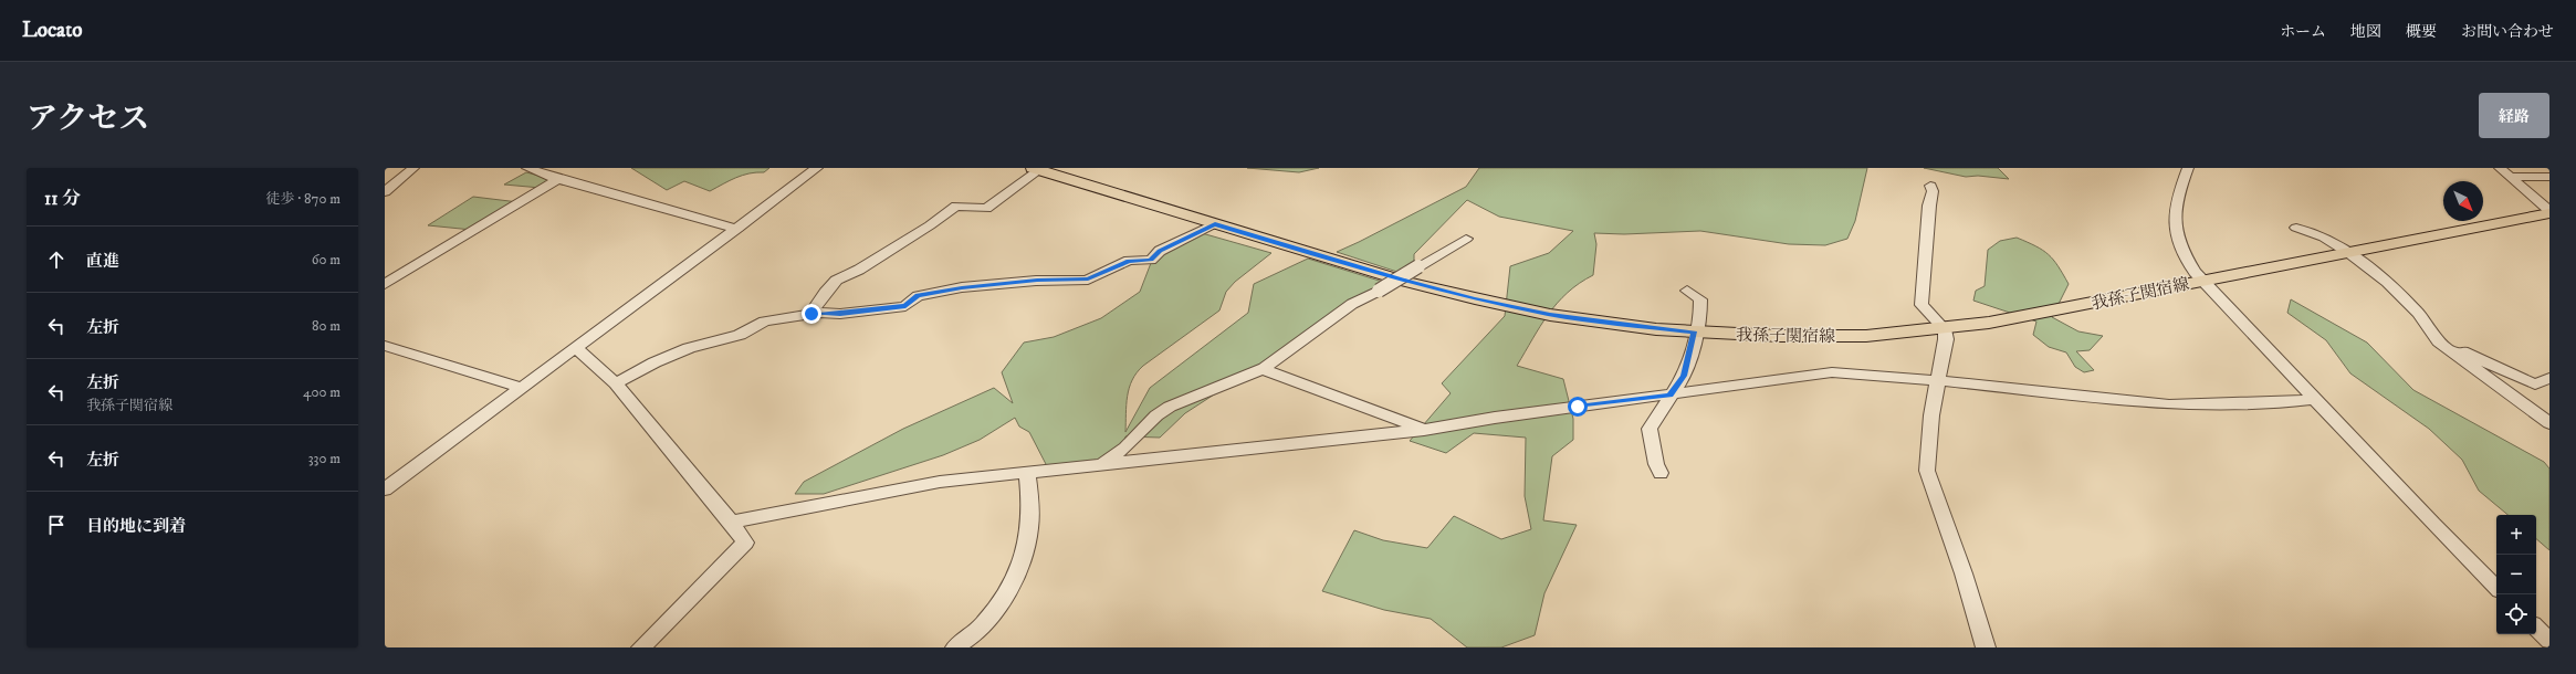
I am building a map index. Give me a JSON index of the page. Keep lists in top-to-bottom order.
{
  "streets": {
    "main road": ["我孫子関宿線"]
  },
  "north": "bottom right",
  "page": {
    "header": "Locato",
    "nav": [
      "ホーム",
      "地図",
      "概要",
      "お問い合わせ"
    ],
    "title": "アクセス",
    "buttons": "経路",
    "heading": ["11 分", "徒歩 · 870 m"],
    "list": [
      ["直進", "60 m"],
      ["左折", "80 m"],
      ["左折", "我孫子関宿線", "400 m"],
      ["左折", "330 m"],
      "目的地に到着"
    ],
    "map_buttons": ["+", "−"]
  }
}
